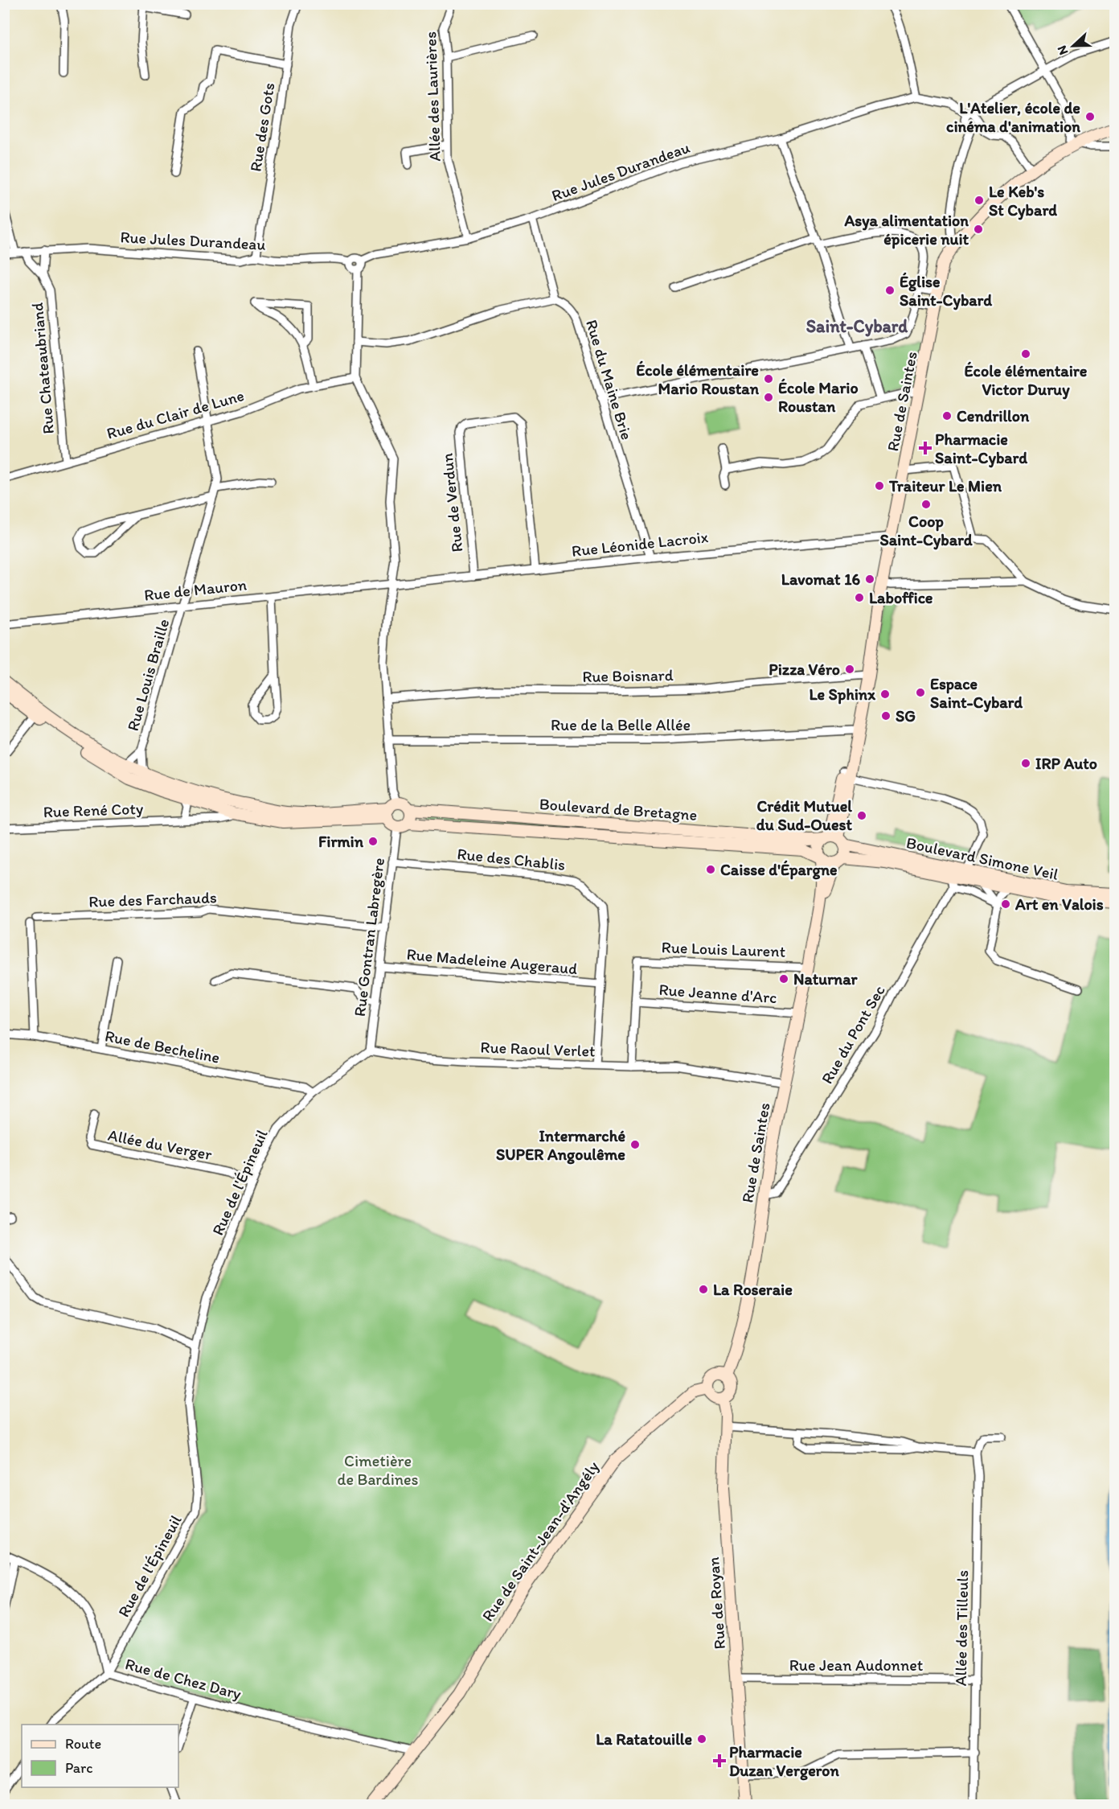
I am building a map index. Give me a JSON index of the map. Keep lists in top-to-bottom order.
{
  "streets": {
    "main road": [
      "Rue de Saintes",
      "Boulevard de Bretagne",
      "Boulevard Simone Veil",
      "Rue de Saint-Jean-d'Angély",
      "Rue de Royan"
    ],
    "street": [
      "Allée des Laurières",
      "Rue des Gots",
      "Rue Jules Durandeau",
      "Rue Chateaubriand",
      "Rue du Maine Brie",
      "Rue du Clair de Lune",
      "Rue de Verdun",
      "Rue Léonide Lacroix",
      "Rue de Mauron",
      "Rue Louis Braille",
      "Rue Boisnard",
      "Rue de la Belle Allée",
      "Rue René Coty",
      "Rue des Chablis",
      "Rue des Farchauds",
      "Rue Gontran Labregère",
      "Rue Louis Laurent",
      "Rue Madeleine Augeraud",
      "Rue Jeanne d'Arc",
      "Rue du Pont Sec",
      "Rue de Becheline",
      "Rue Raoul Verlet",
      "Allée du Verger",
      "Rue de l'Épineuil",
      "Allée des Tilleuls",
      "Rue Jean Audonnet",
      "Rue de Chez Dary"
    ]
  },
  "crossings": [
    ["Allée des Laurières", "Rue Jules Durandeau"],
    ["Rue des Gots", "Rue Jules Durandeau"],
    ["Rue Jules Durandeau", "Rue Chateaubriand"],
    ["Rue Chateaubriand", "Rue du Clair de Lune"],
    ["Rue du Maine Brie", "Rue Léonide Lacroix"],
    ["Rue de Saintes", "Rue Léonide Lacroix"],
    ["Rue de Saintes", "Rue Boisnard"],
    ["Rue de Saintes", "Rue de la Belle Allée"],
    ["Rue de Saintes", "Boulevard de Bretagne"],
    ["Rue de Saintes", "Boulevard Simone Veil"],
    ["Rue de Saintes", "Rue Louis Laurent"],
    ["Rue de Saintes", "Rue Jeanne d'Arc"],
    ["Rue de Saintes", "Rue du Pont Sec"],
    ["Rue de Saintes", "Rue Raoul Verlet"],
    ["Rue de Saintes", "Rue de Saint-Jean-d'Angély"],
    ["Rue de Saintes", "Rue de Royan"],
    ["Rue de Verdun", "Rue Léonide Lacroix"],
    ["Rue Léonide Lacroix", "Rue de Mauron"],
    ["Rue de Mauron", "Rue Louis Braille"],
    ["Boulevard de Bretagne", "Boulevard Simone Veil"],
    ["Boulevard de Bretagne", "Rue Gontran Labregère"],
    ["Boulevard Simone Veil", "Rue du Pont Sec"],
    ["Rue des Chablis", "Rue Gontran Labregère"],
    ["Rue des Chablis", "Rue Madeleine Augeraud"],
    ["Rue des Chablis", "Rue Raoul Verlet"],
    ["Rue des Farchauds", "Rue Gontran Labregère"],
    ["Rue des Farchauds", "Rue de Becheline"],
    ["Rue Gontran Labregère", "Rue Madeleine Augeraud"],
    ["Rue Gontran Labregère", "Rue Raoul Verlet"],
    ["Rue Louis Laurent", "Rue Jeanne d'Arc"],
    ["Rue de Becheline", "Rue de l'Épineuil"],
    ["Allée du Verger", "Rue de l'Épineuil"],
    ["Rue de l'Épineuil", "Rue de Chez Dary"],
    ["Rue de Saint-Jean-d'Angély", "Rue de Royan"],
    ["Rue de Saint-Jean-d'Angély", "Rue de Chez Dary"],
    ["Rue de Royan", "Rue Jean Audonnet"],
    ["Allée des Tilleuls", "Rue Jean Audonnet"]
  ],
  "districts": ["Saint-Cybard"],
  "parks": ["Cimetière de Bardines"],
  "places": {
    "other": [
      "L'Atelier, école de cinéma d'animation",
      "Le Keb's St Cybard",
      "Asya alimentation épicerie nuit",
      "Église Saint-Cybard",
      "École élémentaire Victor Duruy",
      "École élémentaire Mario Roustan",
      "École Mario Roustan",
      "Cendrillon",
      "Traiteur Le Mien",
      "Coop Saint-Cybard",
      "Lavomat 16",
      "Laboffice",
      "Pizza Véro",
      "Espace Saint-Cybard",
      "Le Sphinx",
      "SG",
      "IRP Auto",
      "Crédit Mutuel du Sud-Ouest",
      "Firmin",
      "Caisse d'Épargne",
      "Art en Valois",
      "Naturnar",
      "Intermarché SUPER Angoulême",
      "La Roseraie",
      "La Ratatouille"
    ],
    "health": ["Pharmacie Saint-Cybard", "Pharmacie Duzan Vergeron"]
  },
  "legend": ["Route", "Parc"],
  "north": "left"
}
